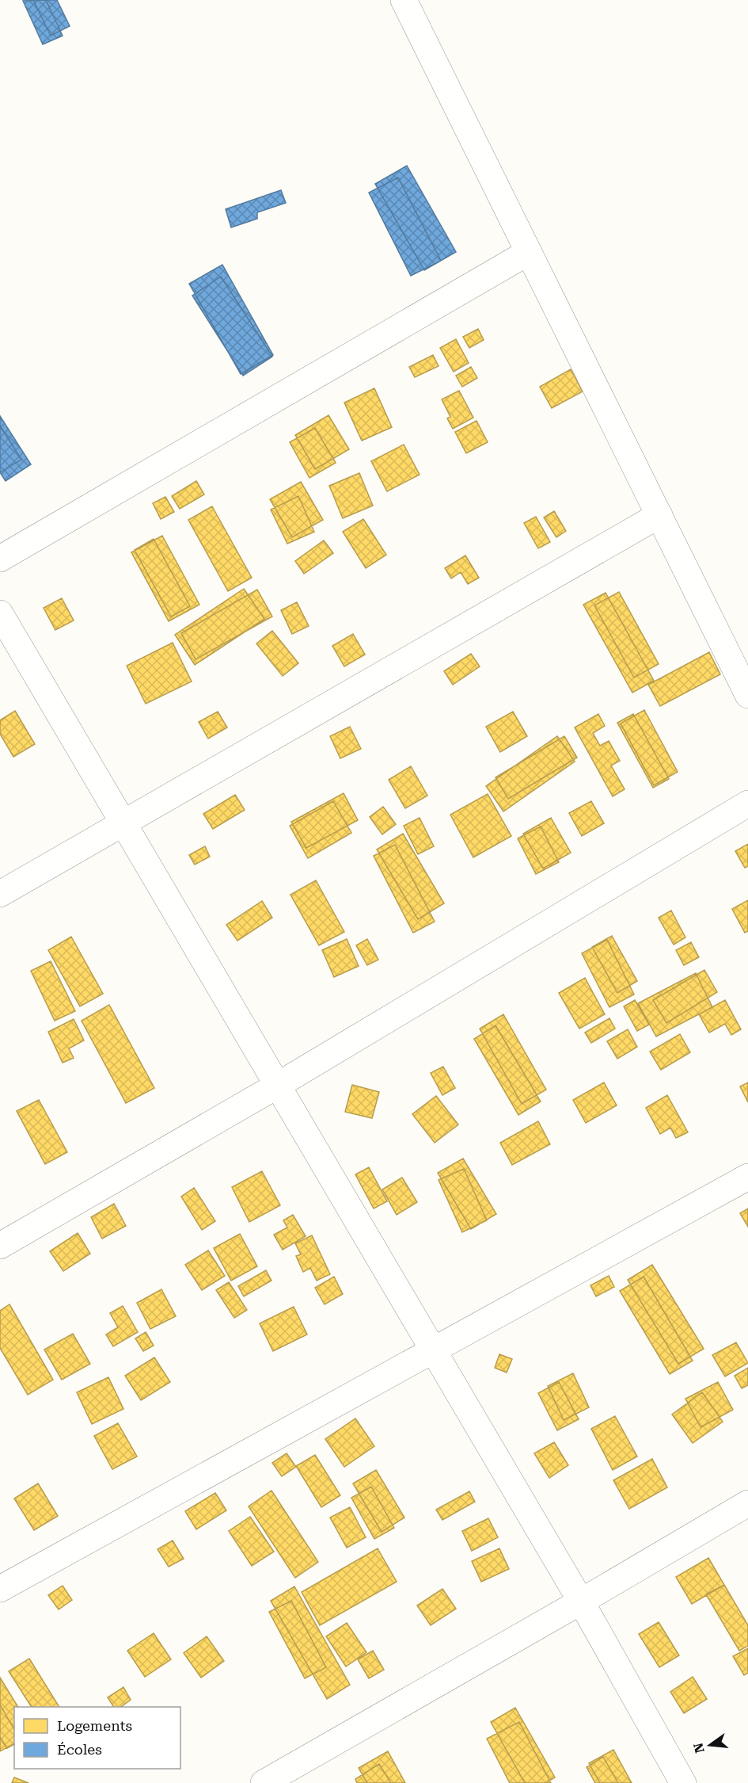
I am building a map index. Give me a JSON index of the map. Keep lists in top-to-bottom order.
{
  "legend": ["Logements", "Écoles"],
  "north": "left"
}
